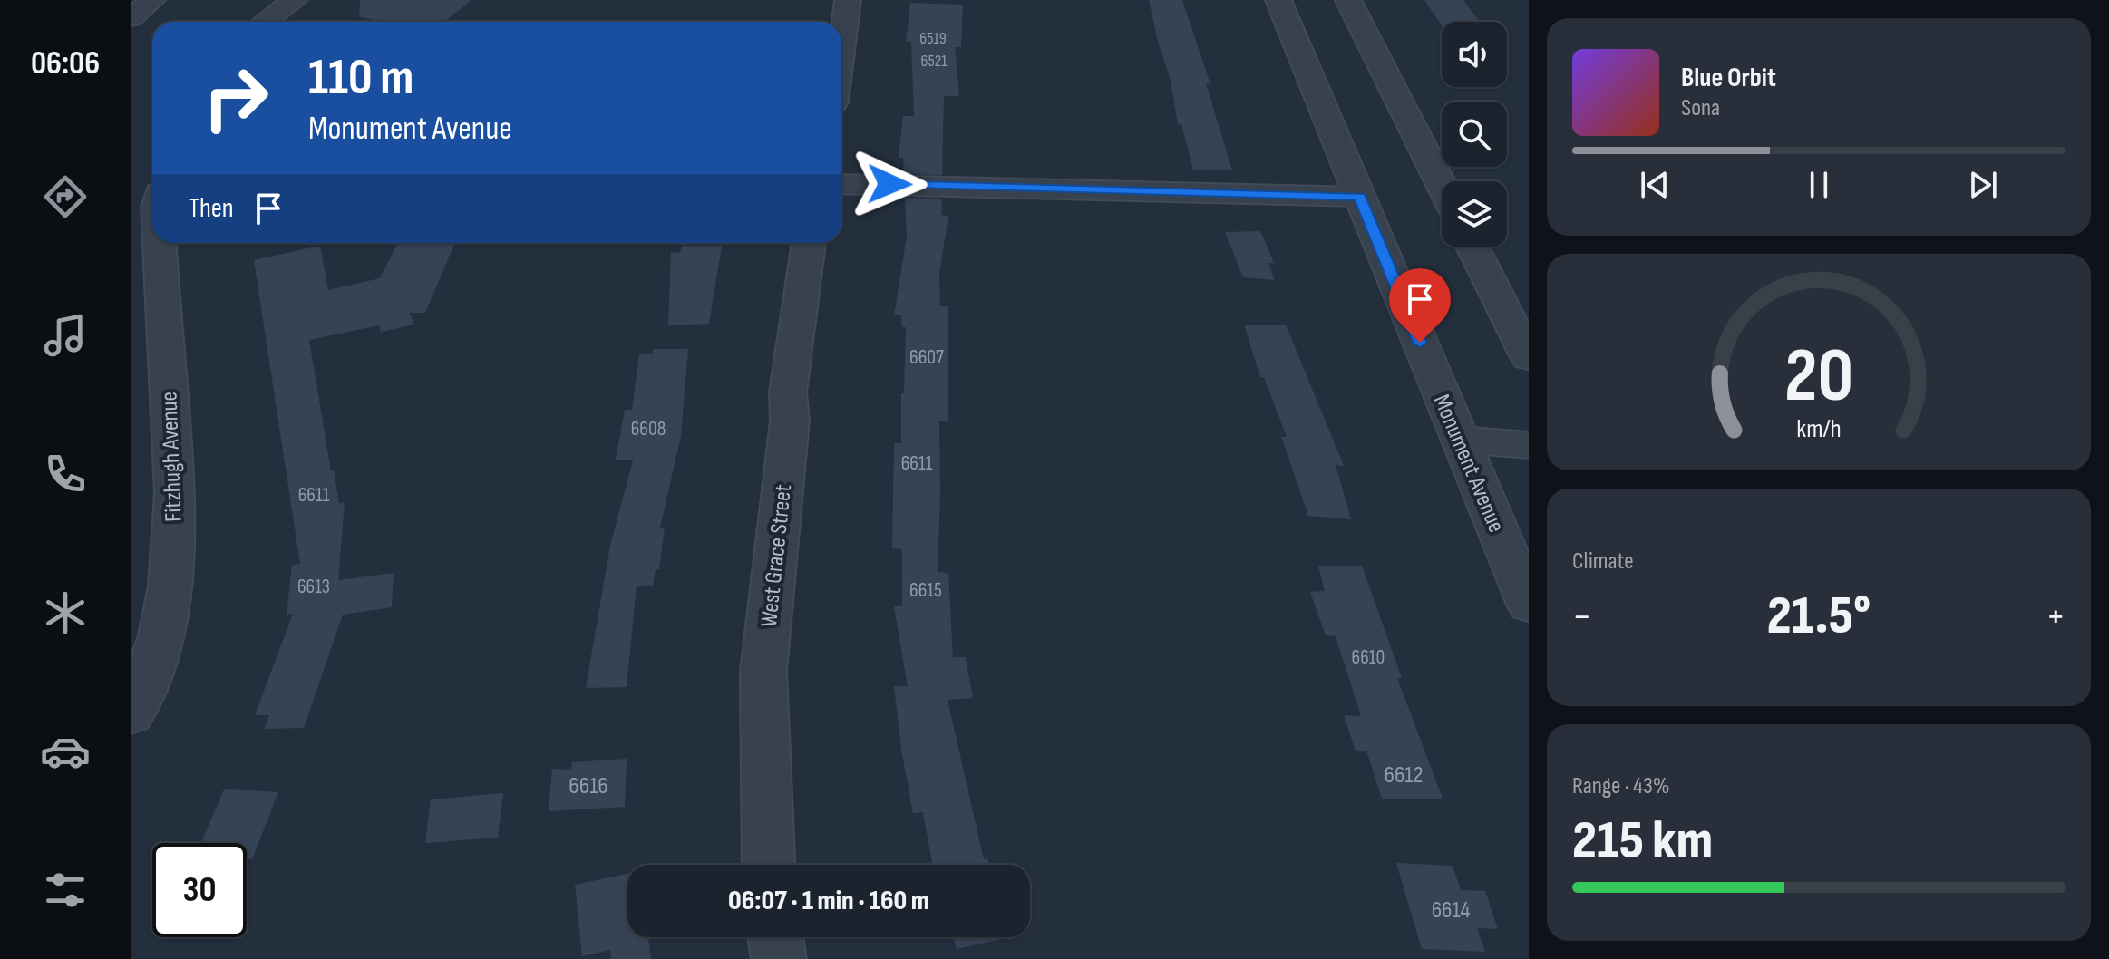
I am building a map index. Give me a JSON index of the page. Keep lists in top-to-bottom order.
{
  "streets": {
    "street": ["Fitzhugh Avenue", "Monument Avenue", "West Grace Street"]
  },
  "house_numbers": [
    "6519",
    "6521",
    "6607",
    "6608",
    "6611",
    "6611",
    "6613",
    "6615",
    "6610",
    "6612",
    "6616",
    "6614"
  ],
  "page": {
    "tabs": "06:06",
    "turn": ["110 m", "Monument Avenue"],
    "song": ["Blue Orbit", "Sona"],
    "then": "Then",
    "tile": [
      "Climate",
      ["Range · 43%", "215 km"]
    ],
    "heat": ["−", "21.5°", "+"],
    "limit": "30",
    "trip": "06:07 · 1 min · 160 m",
    "gauge": ["20", "km/h"]
  }
}
